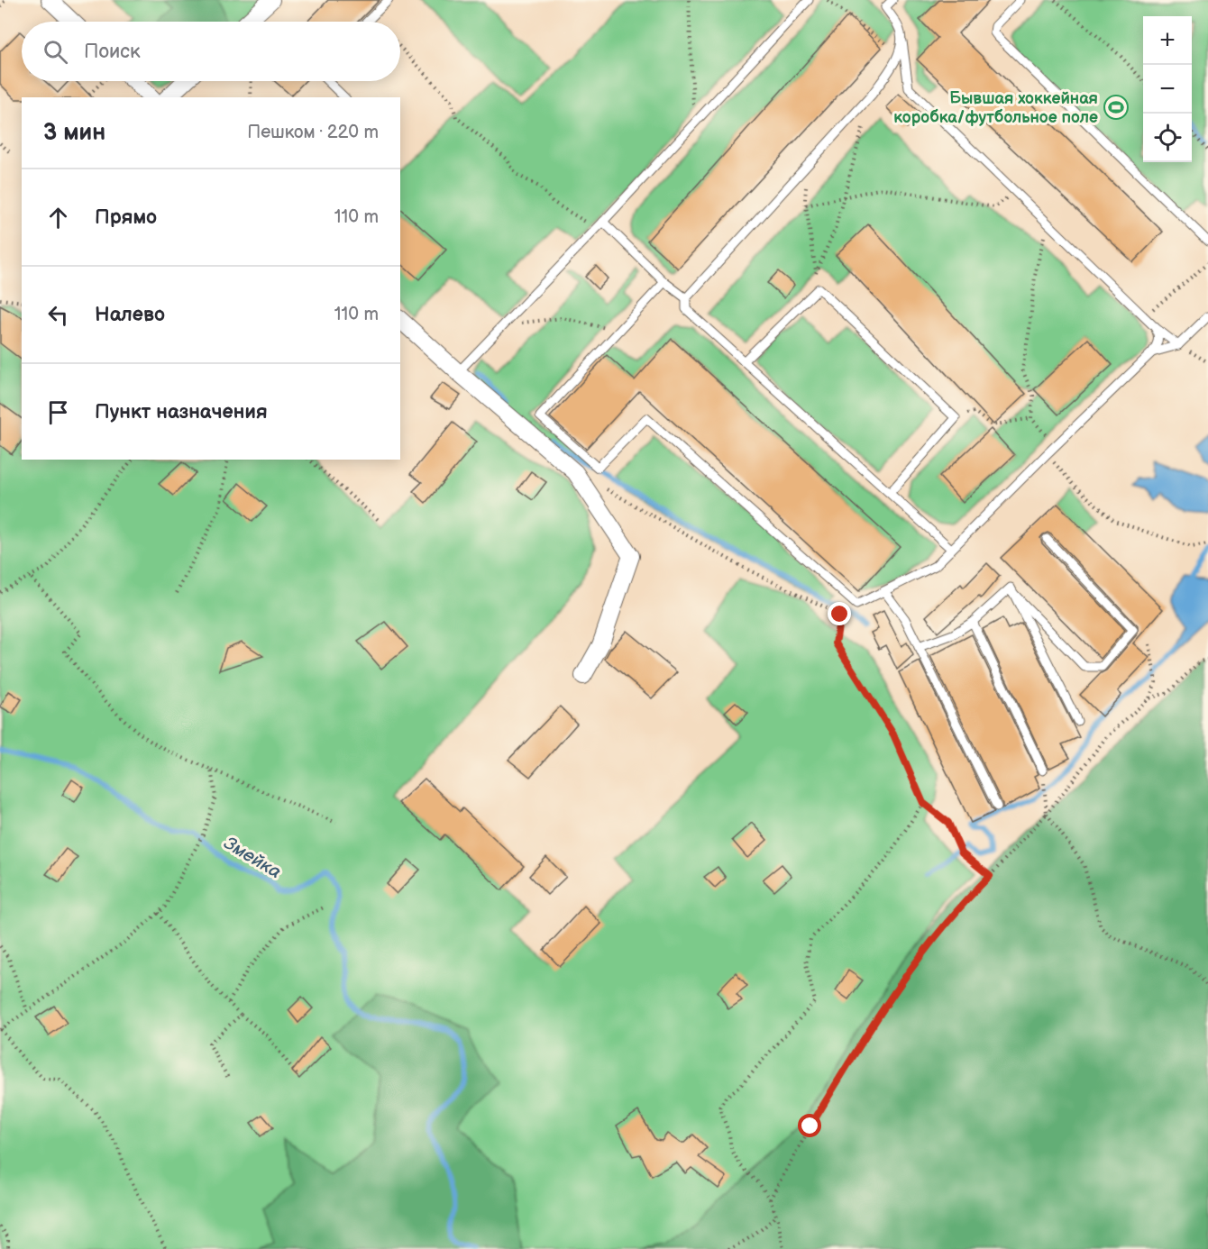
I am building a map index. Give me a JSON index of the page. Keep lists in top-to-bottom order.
{
  "water": ["Змейка"],
  "places": {
    "sports": ["Бывшая хоккейная коробка/футбольное поле"]
  },
  "page": {
    "map_buttons": ["+", "−"],
    "search": "Поиск",
    "heading": ["3 мин", "Пешком · 220 m"],
    "list": [
      ["Прямо", "110 m"],
      ["Налево", "110 m"],
      "Пункт назначения"
    ]
  }
}
